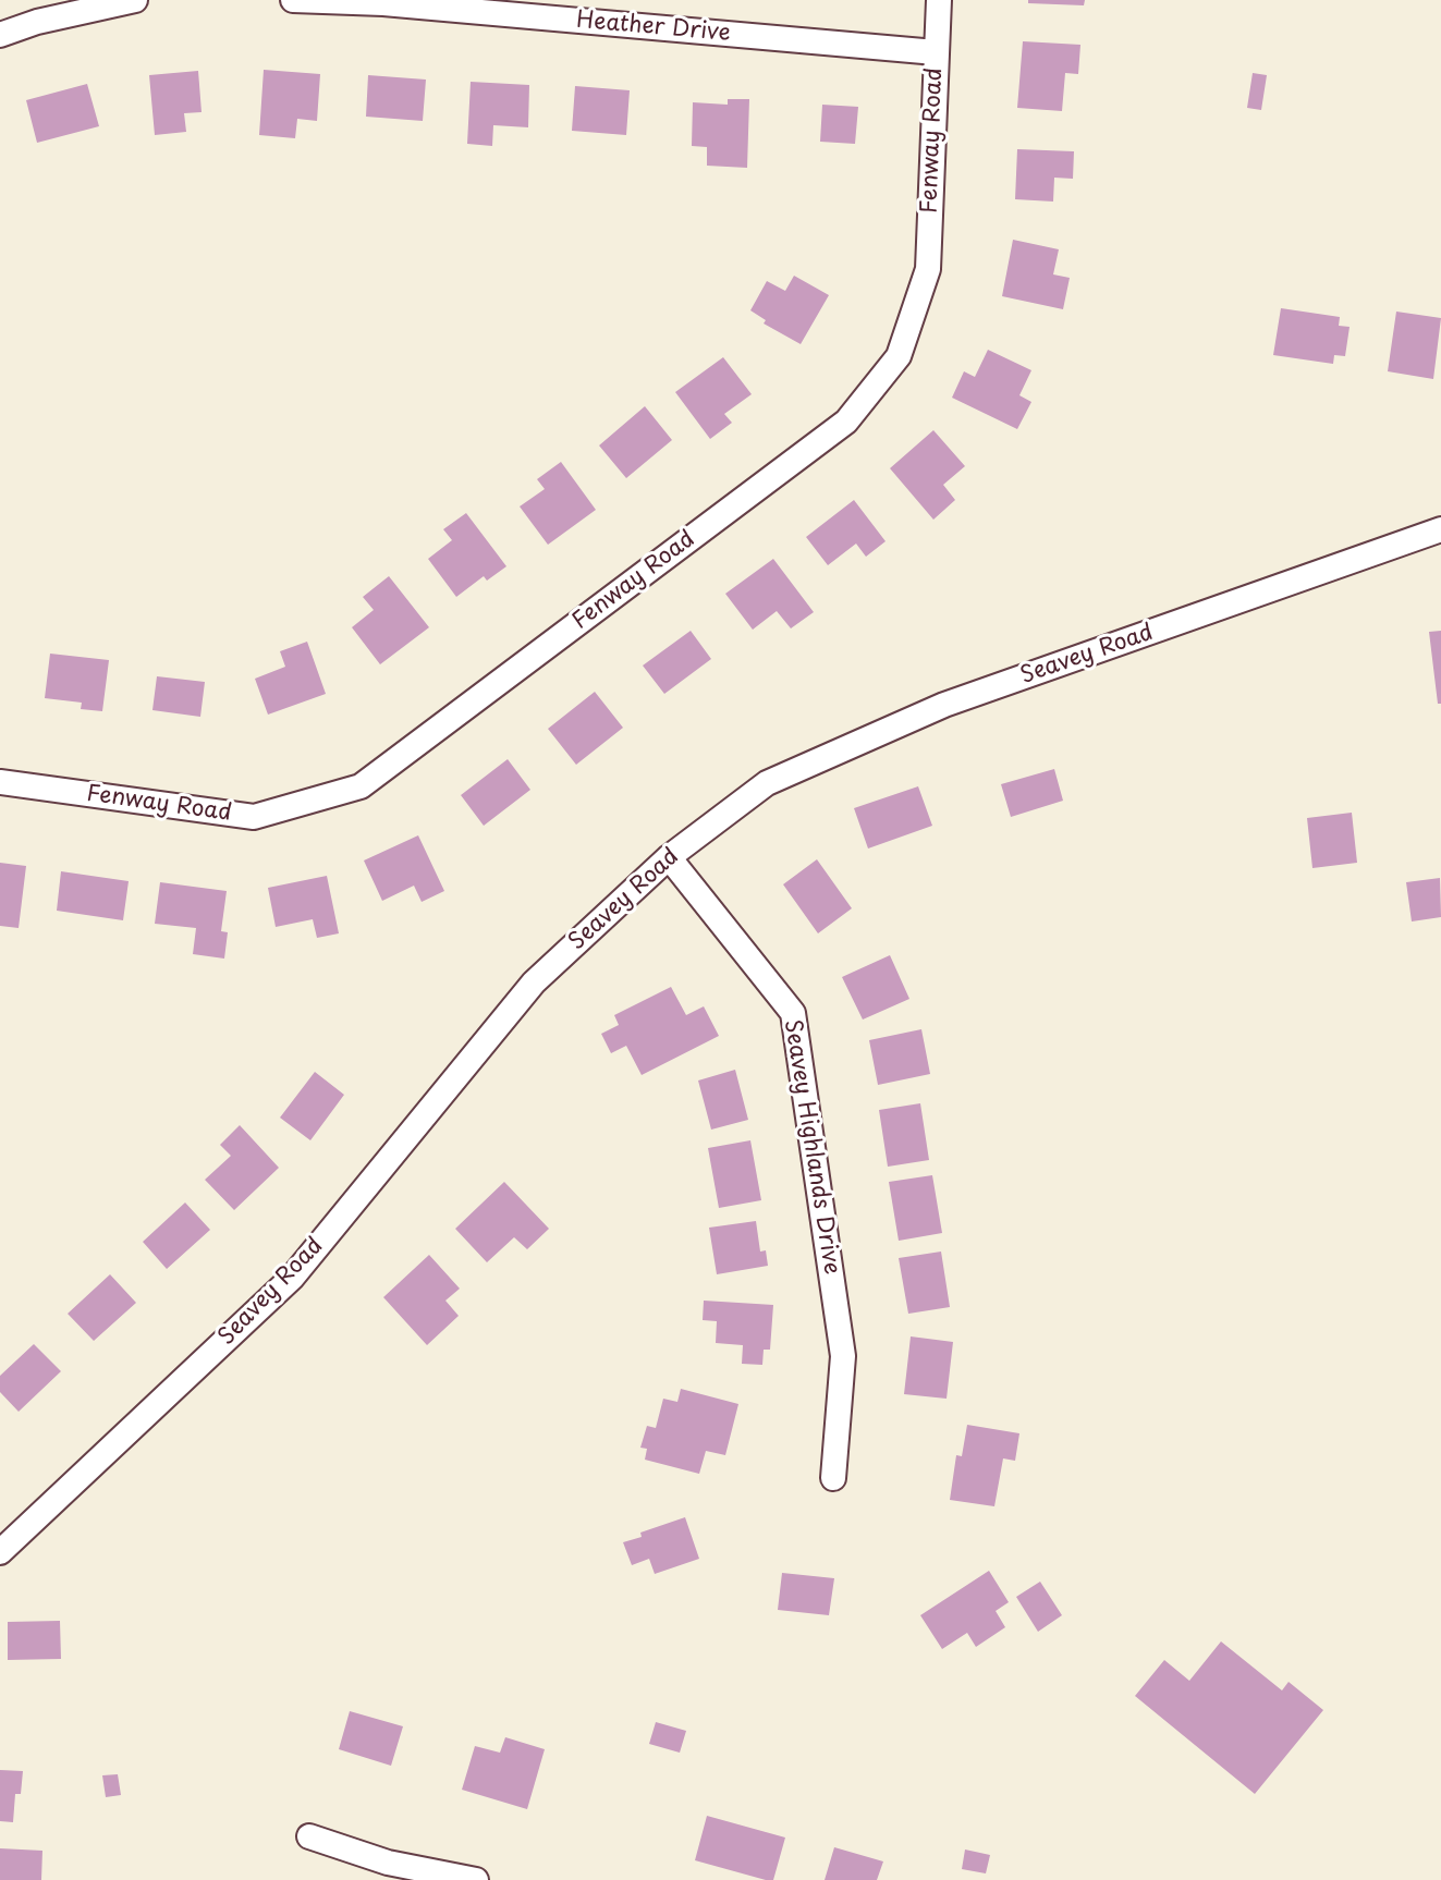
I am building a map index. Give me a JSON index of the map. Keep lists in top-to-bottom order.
{
  "streets": {
    "street": [
      "Heather Drive",
      "Fenway Road",
      "Seavey Road",
      "Seavey Highlands Drive"
    ]
  },
  "crossings": [
    ["Heather Drive", "Fenway Road"],
    ["Seavey Road", "Seavey Highlands Drive"]
  ]
}
